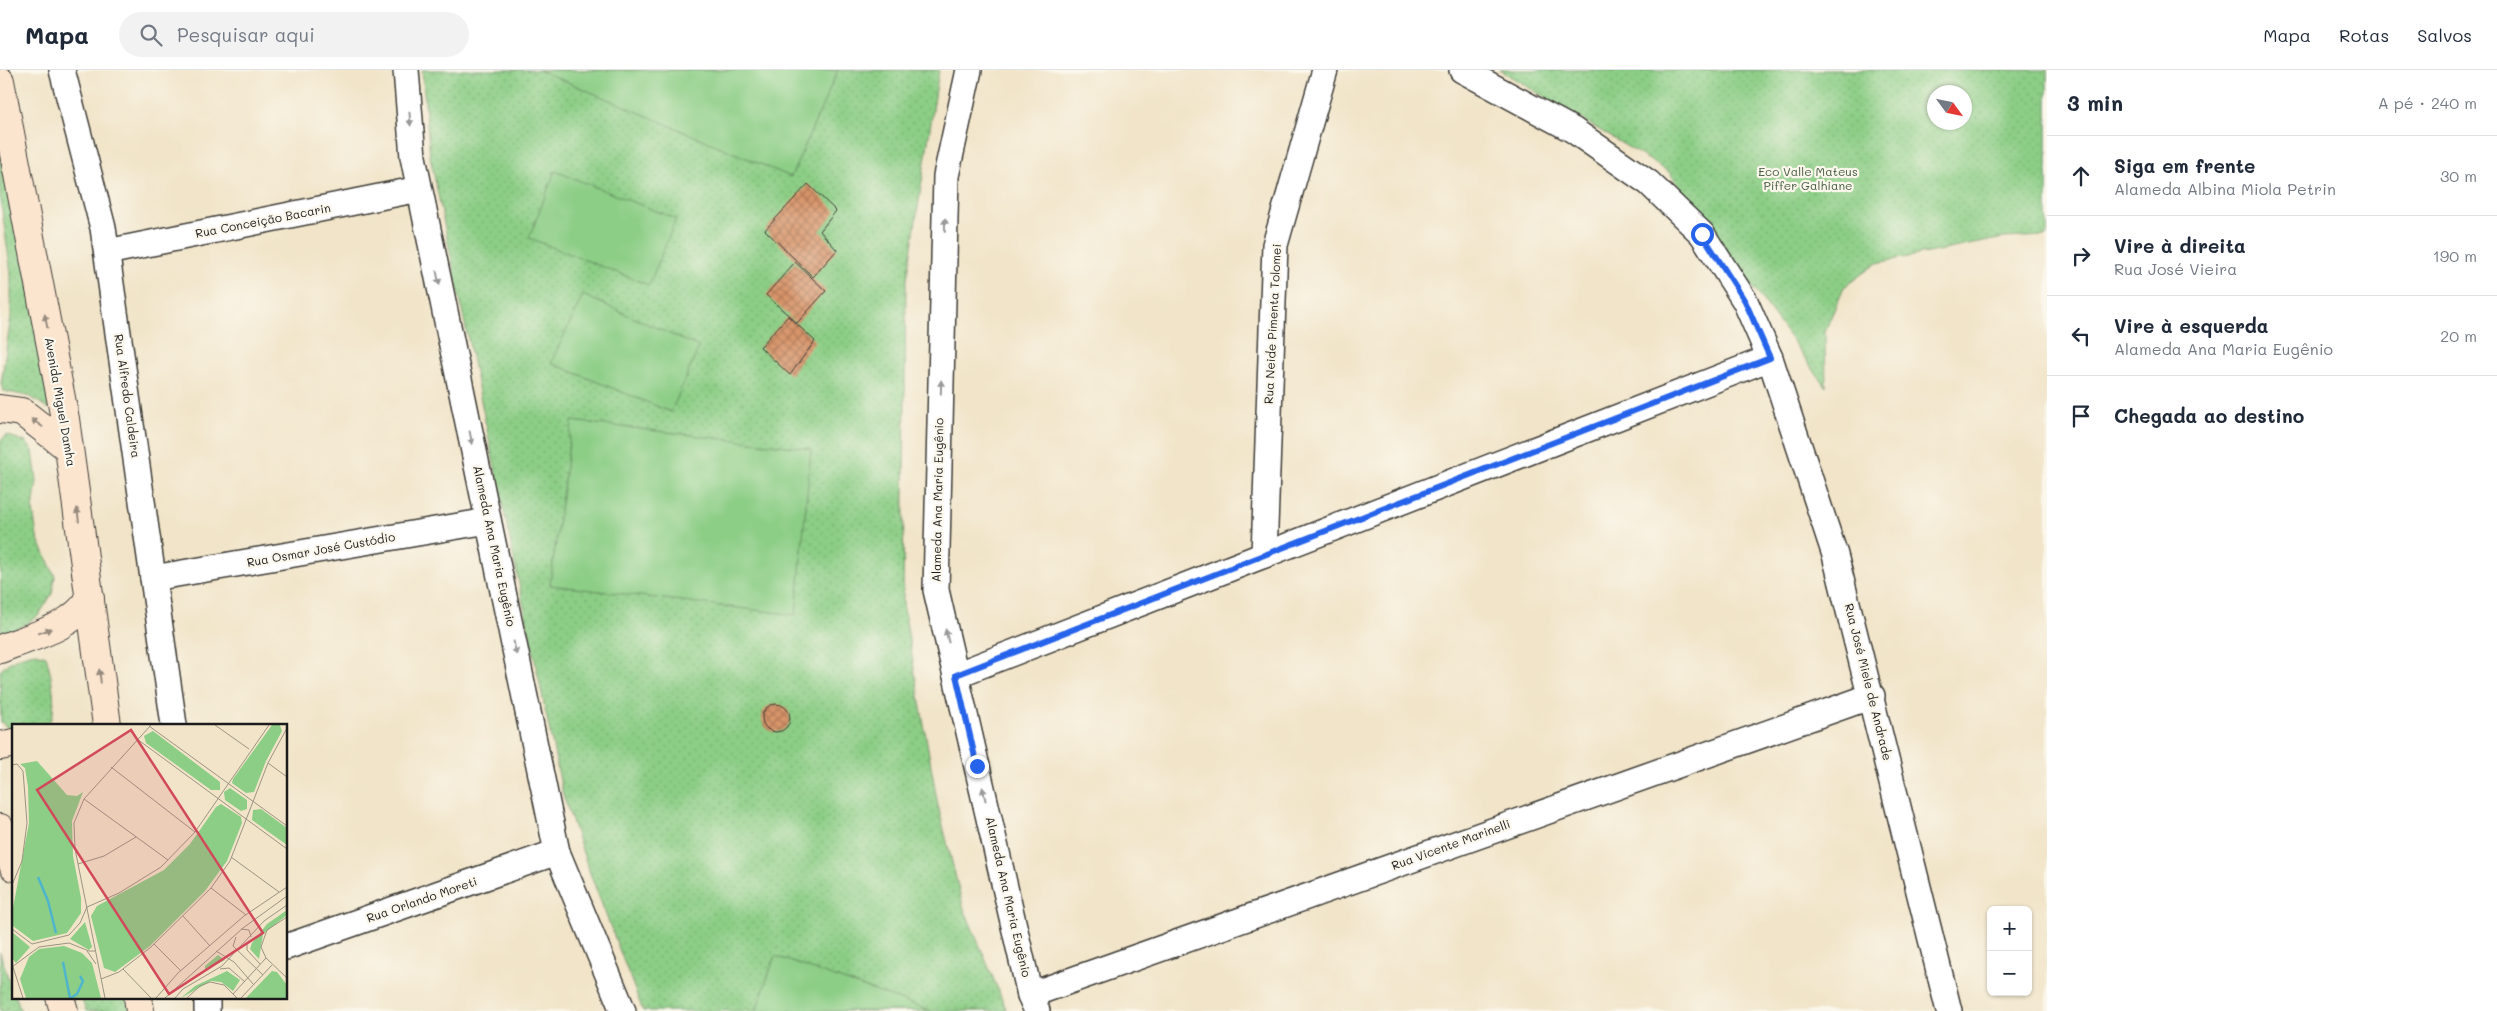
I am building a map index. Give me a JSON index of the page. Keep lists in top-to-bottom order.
{
  "streets": {
    "street": [
      "Rua Conceição Bacarin",
      "Rua Neide Pimenta Tolomei",
      "Rua Alfredo Caldeira",
      "Avenida Miguel Damha",
      "Alameda Ana Maria Eugênio",
      "Rua Osmar José Custódio",
      "Rua José Miele de Andrade",
      "Rua Vicente Marinelli",
      "Rua Orlando Moreti"
    ]
  },
  "crossings": [
    ["Rua Conceição Bacarin", "Rua Alfredo Caldeira"],
    ["Rua Conceição Bacarin", "Alameda Ana Maria Eugênio"],
    ["Rua Alfredo Caldeira", "Rua Osmar José Custódio"],
    ["Alameda Ana Maria Eugênio", "Rua Osmar José Custódio"],
    ["Alameda Ana Maria Eugênio", "Rua Vicente Marinelli"],
    ["Alameda Ana Maria Eugênio", "Rua Orlando Moreti"],
    ["Rua José Miele de Andrade", "Rua Vicente Marinelli"]
  ],
  "one_way": ["Avenida Miguel Damha"],
  "parks": ["Eco Valle Mateus Piffer Galhiane"],
  "north": "bottom right",
  "page": {
    "header": "Mapa",
    "search": "Pesquisar aqui",
    "nav": ["Mapa", "Rotas", "Salvos"],
    "heading": ["3 min", "A pé · 240 m"],
    "list": [
      ["Siga em frente", "Alameda Albina Miola Petrin", "30 m"],
      ["Vire à direita", "Rua José Vieira", "190 m"],
      ["Vire à esquerda", "Alameda Ana Maria Eugênio", "20 m"],
      "Chegada ao destino"
    ],
    "map_buttons": ["+", "−"]
  }
}
